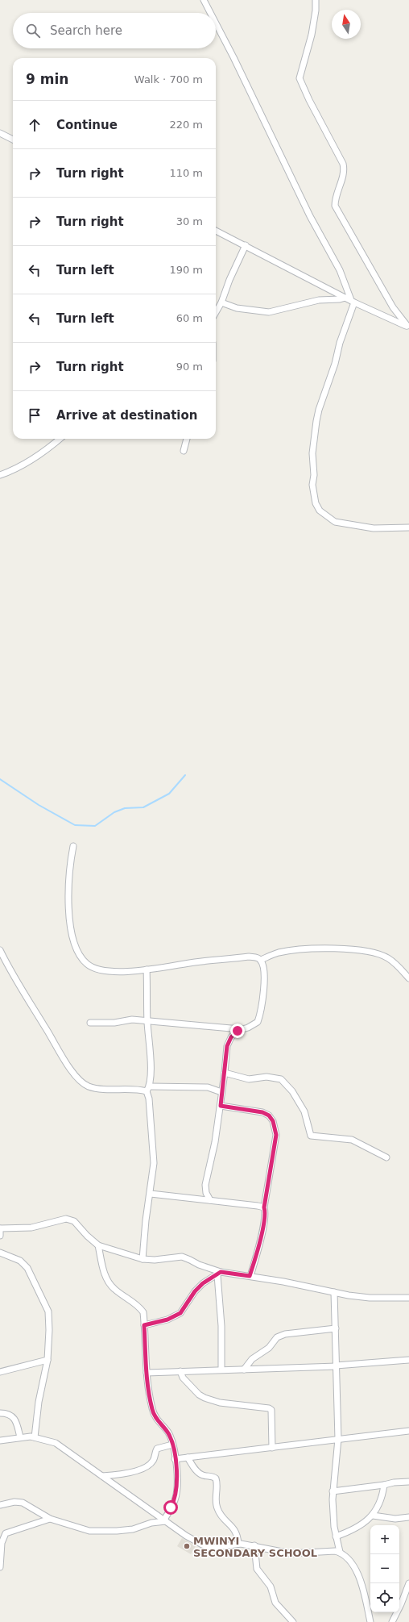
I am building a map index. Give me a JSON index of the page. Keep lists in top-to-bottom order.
{
  "places": ["MWINYI SECONDARY SCHOOL"],
  "north": "top",
  "page": {
    "search": "Search here",
    "heading": ["9 min", "Walk · 700 m"],
    "list": [
      ["Continue", "220 m"],
      ["Turn right", "110 m"],
      ["Turn right", "30 m"],
      ["Turn left", "190 m"],
      ["Turn left", "60 m"],
      ["Turn right", "90 m"],
      "Arrive at destination"
    ],
    "map_buttons": ["+", "−"]
  }
}
